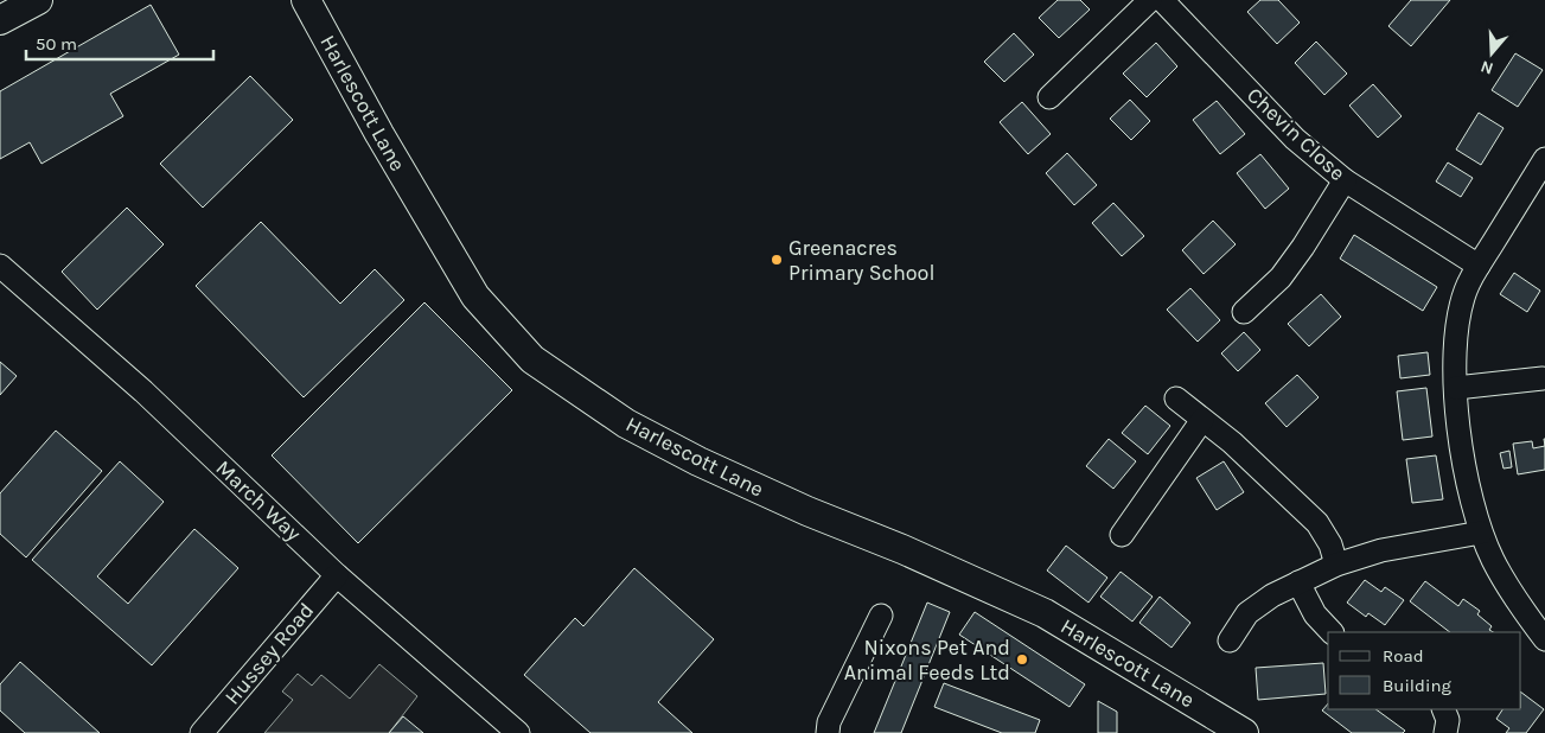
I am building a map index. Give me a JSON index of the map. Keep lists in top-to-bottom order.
{
  "streets": {
    "street": [
      "Harlescott Lane",
      "Chevin Close",
      "March Way",
      "Hussey Road"
    ]
  },
  "crossings": [
    ["March Way", "Hussey Road"]
  ],
  "places": ["Greenacres Primary School", "Nixons Pet And Animal Feeds Ltd"],
  "legend": ["Road", "Building"],
  "scale_bar": "50 m",
  "north": "bottom"
}
